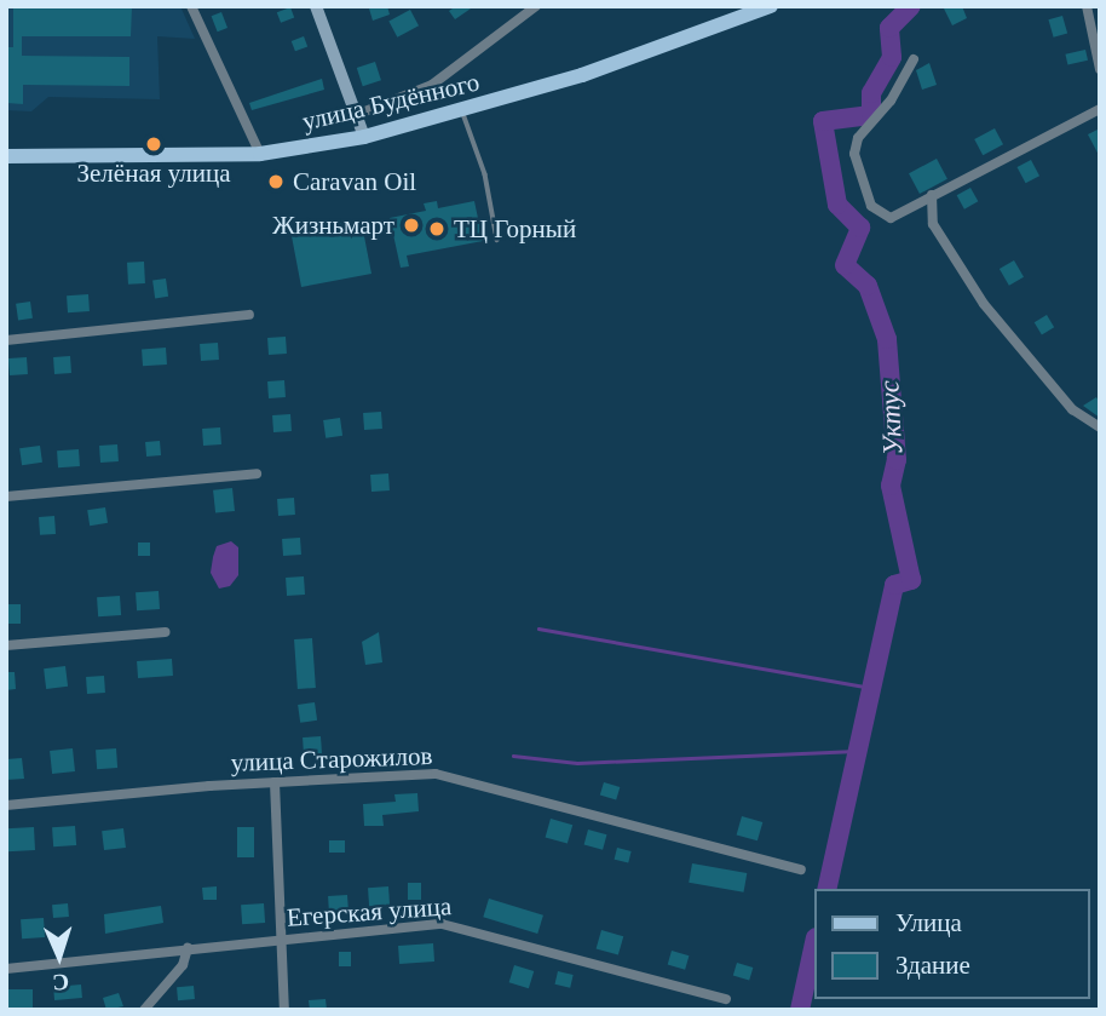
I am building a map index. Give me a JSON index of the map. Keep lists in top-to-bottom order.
{
  "streets": {
    "main road": ["улица Будённого"],
    "street": ["улица Старожилов", "Егерская улица"]
  },
  "water": ["Уктус"],
  "places": [
    "Зелёная улица",
    "Caravan Oil",
    "Жизньмарт",
    "ТЦ Горный"
  ],
  "legend": ["Улица", "Здание"],
  "north": "bottom"
}
